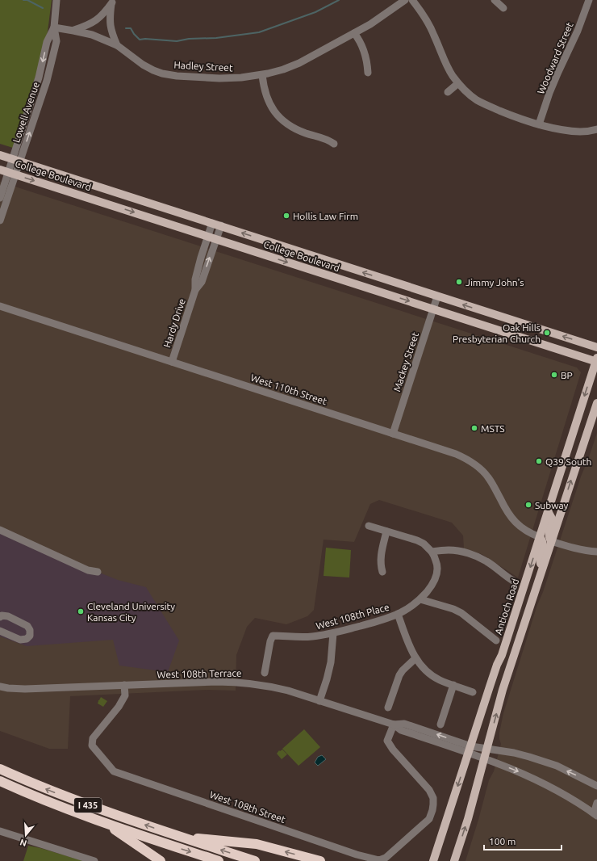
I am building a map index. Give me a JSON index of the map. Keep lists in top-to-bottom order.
{
  "streets": {
    "highway": ["I 435"],
    "main road": ["College Boulevard", "Antioch Road"],
    "street": [
      "Woodward Street",
      "Hadley Street",
      "Lowell Avenue",
      "Hardy Drive",
      "Mackey Street",
      "West 110th Street",
      "West 108th Place",
      "West 108th Terrace",
      "West 108th Street"
    ]
  },
  "crossings": [
    ["Hadley Street", "Lowell Avenue"],
    ["Lowell Avenue", "College Boulevard"],
    ["College Boulevard", "Hardy Drive"],
    ["College Boulevard", "Mackey Street"],
    ["College Boulevard", "Antioch Road"],
    ["Hardy Drive", "West 110th Street"],
    ["Mackey Street", "West 110th Street"],
    ["West 110th Street", "Antioch Road"],
    ["Antioch Road", "West 108th Terrace"],
    ["West 108th Terrace", "West 108th Street"]
  ],
  "places": [
    "Hollis Law Firm",
    "Jimmy John's",
    "Oak Hills Presbyterian Church",
    "BP",
    "MSTS",
    "Q39 South",
    "Subway",
    "Cleveland University Kansas City"
  ],
  "scale_bar": "100 m",
  "north": "bottom"
}
